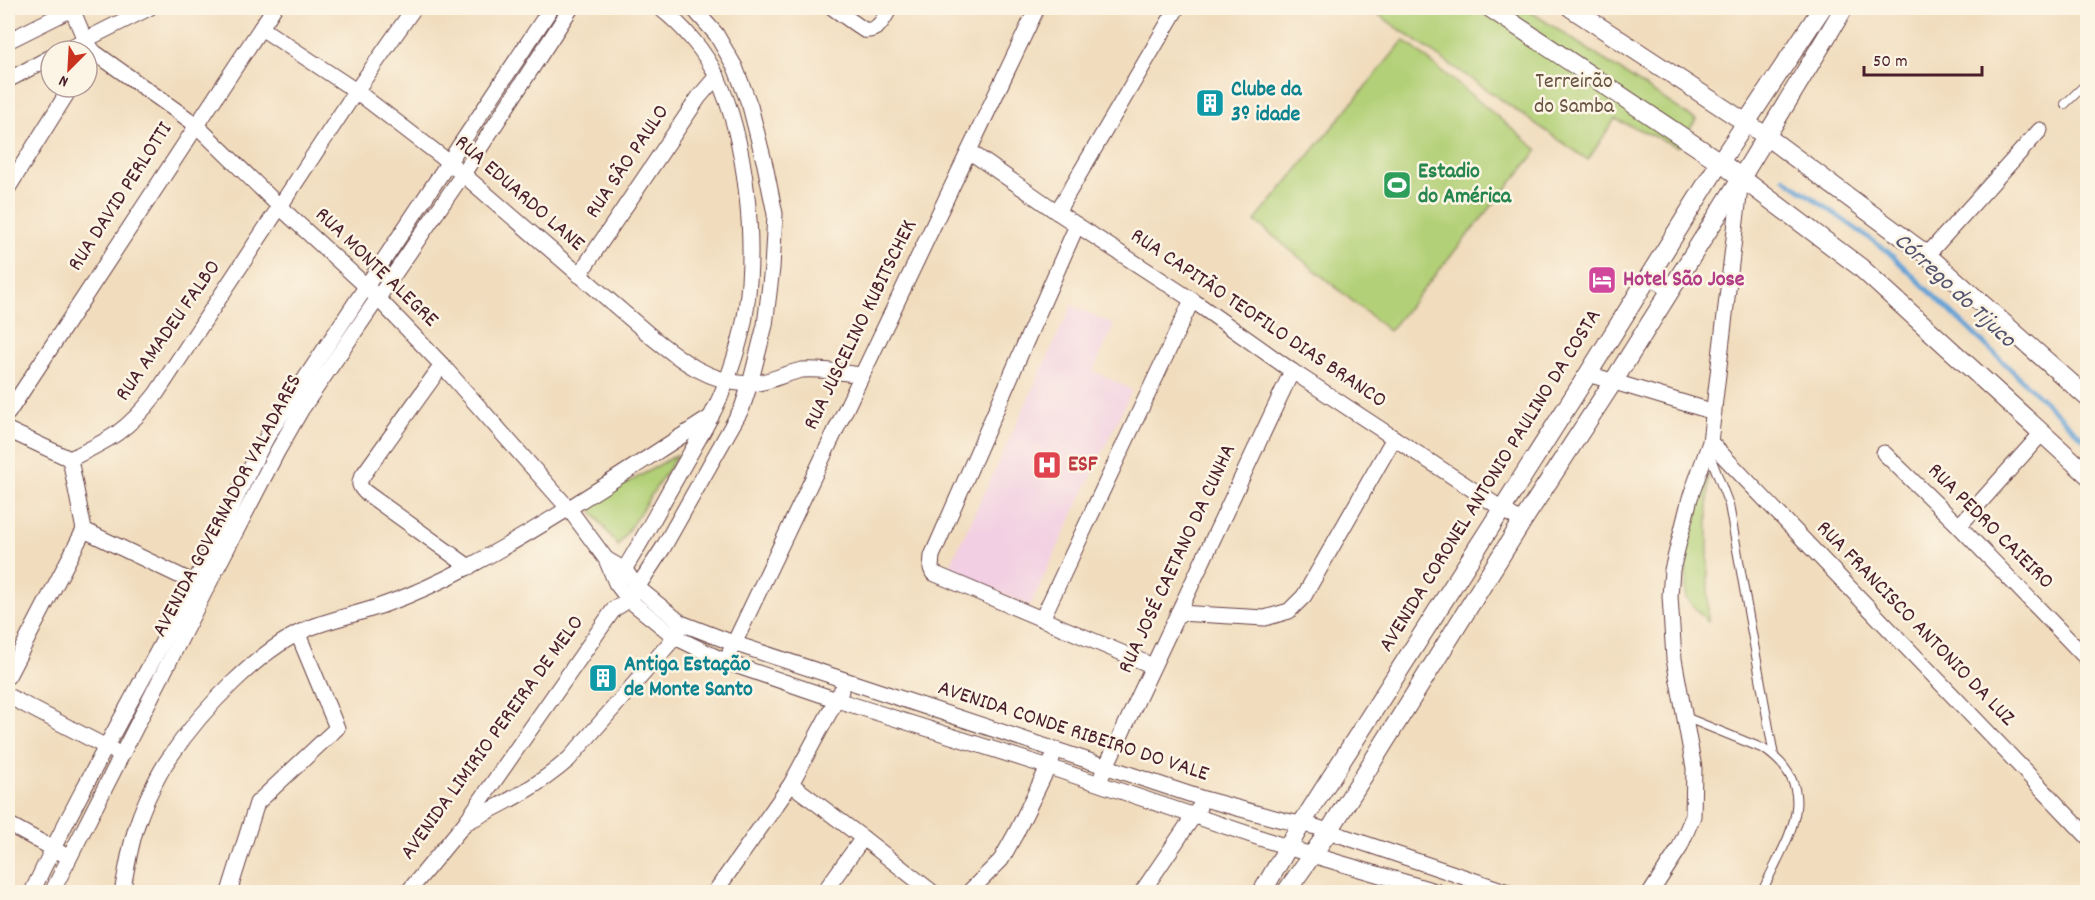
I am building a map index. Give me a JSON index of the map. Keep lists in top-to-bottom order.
{
  "streets": {
    "street": [
      "RUA SÃO PAULO",
      "RUA EDUARDO LANE",
      "RUA DAVID PERLOTTI",
      "RUA MONTE ALEGRE",
      "RUA CAPITÃO TEOFILO DIAS BRANCO",
      "RUA JUSCELINO KUBITSCHEK",
      "RUA AMADEU FALBO",
      "AVENIDA CORONEL ANTONIO PAULINO DA COSTA",
      "AVENIDA GOVERNADOR VALADARES",
      "RUA PEDRO CAIEIRO",
      "RUA JOSÉ CAETANO DA CUNHA",
      "RUA FRANCISCO ANTONIO DA LUZ",
      "AVENIDA CONDE RIBEIRO DO VALE",
      "AVENIDA LIMIRIO PEREIRA DE MELO"
    ]
  },
  "crossings": [
    ["RUA SÃO PAULO", "RUA EDUARDO LANE"],
    ["RUA SÃO PAULO", "AVENIDA LIMIRIO PEREIRA DE MELO"],
    ["RUA EDUARDO LANE", "RUA DAVID PERLOTTI"],
    ["RUA EDUARDO LANE", "RUA AMADEU FALBO"],
    ["RUA EDUARDO LANE", "AVENIDA GOVERNADOR VALADARES"],
    ["RUA EDUARDO LANE", "AVENIDA LIMIRIO PEREIRA DE MELO"],
    ["RUA DAVID PERLOTTI", "RUA MONTE ALEGRE"],
    ["RUA MONTE ALEGRE", "RUA AMADEU FALBO"],
    ["RUA MONTE ALEGRE", "AVENIDA GOVERNADOR VALADARES"],
    ["RUA MONTE ALEGRE", "AVENIDA CONDE RIBEIRO DO VALE"],
    ["RUA MONTE ALEGRE", "AVENIDA LIMIRIO PEREIRA DE MELO"],
    ["RUA CAPITÃO TEOFILO DIAS BRANCO", "RUA JUSCELINO KUBITSCHEK"],
    ["RUA CAPITÃO TEOFILO DIAS BRANCO", "AVENIDA CORONEL ANTONIO PAULINO DA COSTA"],
    ["RUA CAPITÃO TEOFILO DIAS BRANCO", "RUA JOSÉ CAETANO DA CUNHA"],
    ["RUA JUSCELINO KUBITSCHEK", "AVENIDA CONDE RIBEIRO DO VALE"],
    ["AVENIDA CORONEL ANTONIO PAULINO DA COSTA", "AVENIDA CONDE RIBEIRO DO VALE"],
    ["RUA JOSÉ CAETANO DA CUNHA", "AVENIDA CONDE RIBEIRO DO VALE"],
    ["AVENIDA CONDE RIBEIRO DO VALE", "AVENIDA LIMIRIO PEREIRA DE MELO"]
  ],
  "water": ["Córrego do Tijuco"],
  "parks": ["Terreirão do Samba"],
  "places": {
    "building": ["Clube da 3º idade", "Antiga Estação de Monte Santo"],
    "sports": ["Estadio do América"],
    "hotel": ["Hotel São Jose"],
    "hospital": ["ESF"]
  },
  "scale_bar": "50 m",
  "north": "bottom left"
}
